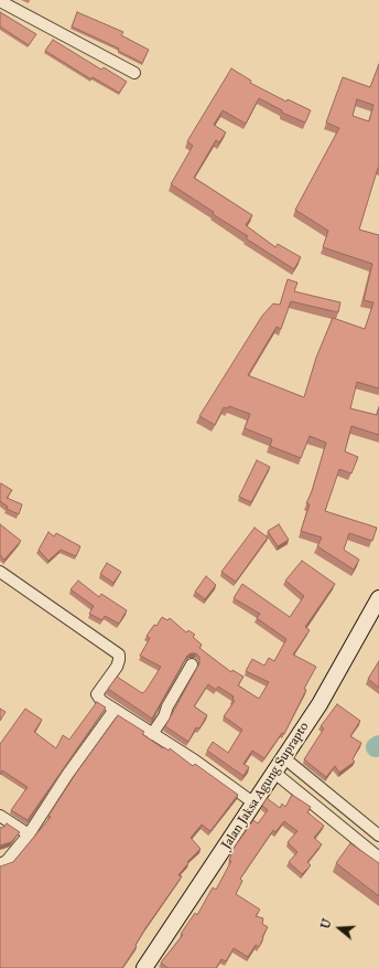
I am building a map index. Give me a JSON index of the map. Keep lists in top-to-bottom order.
{
  "streets": {
    "main road": ["Jalan Jaksa Agung Suprapto"]
  },
  "north": "left"
}
